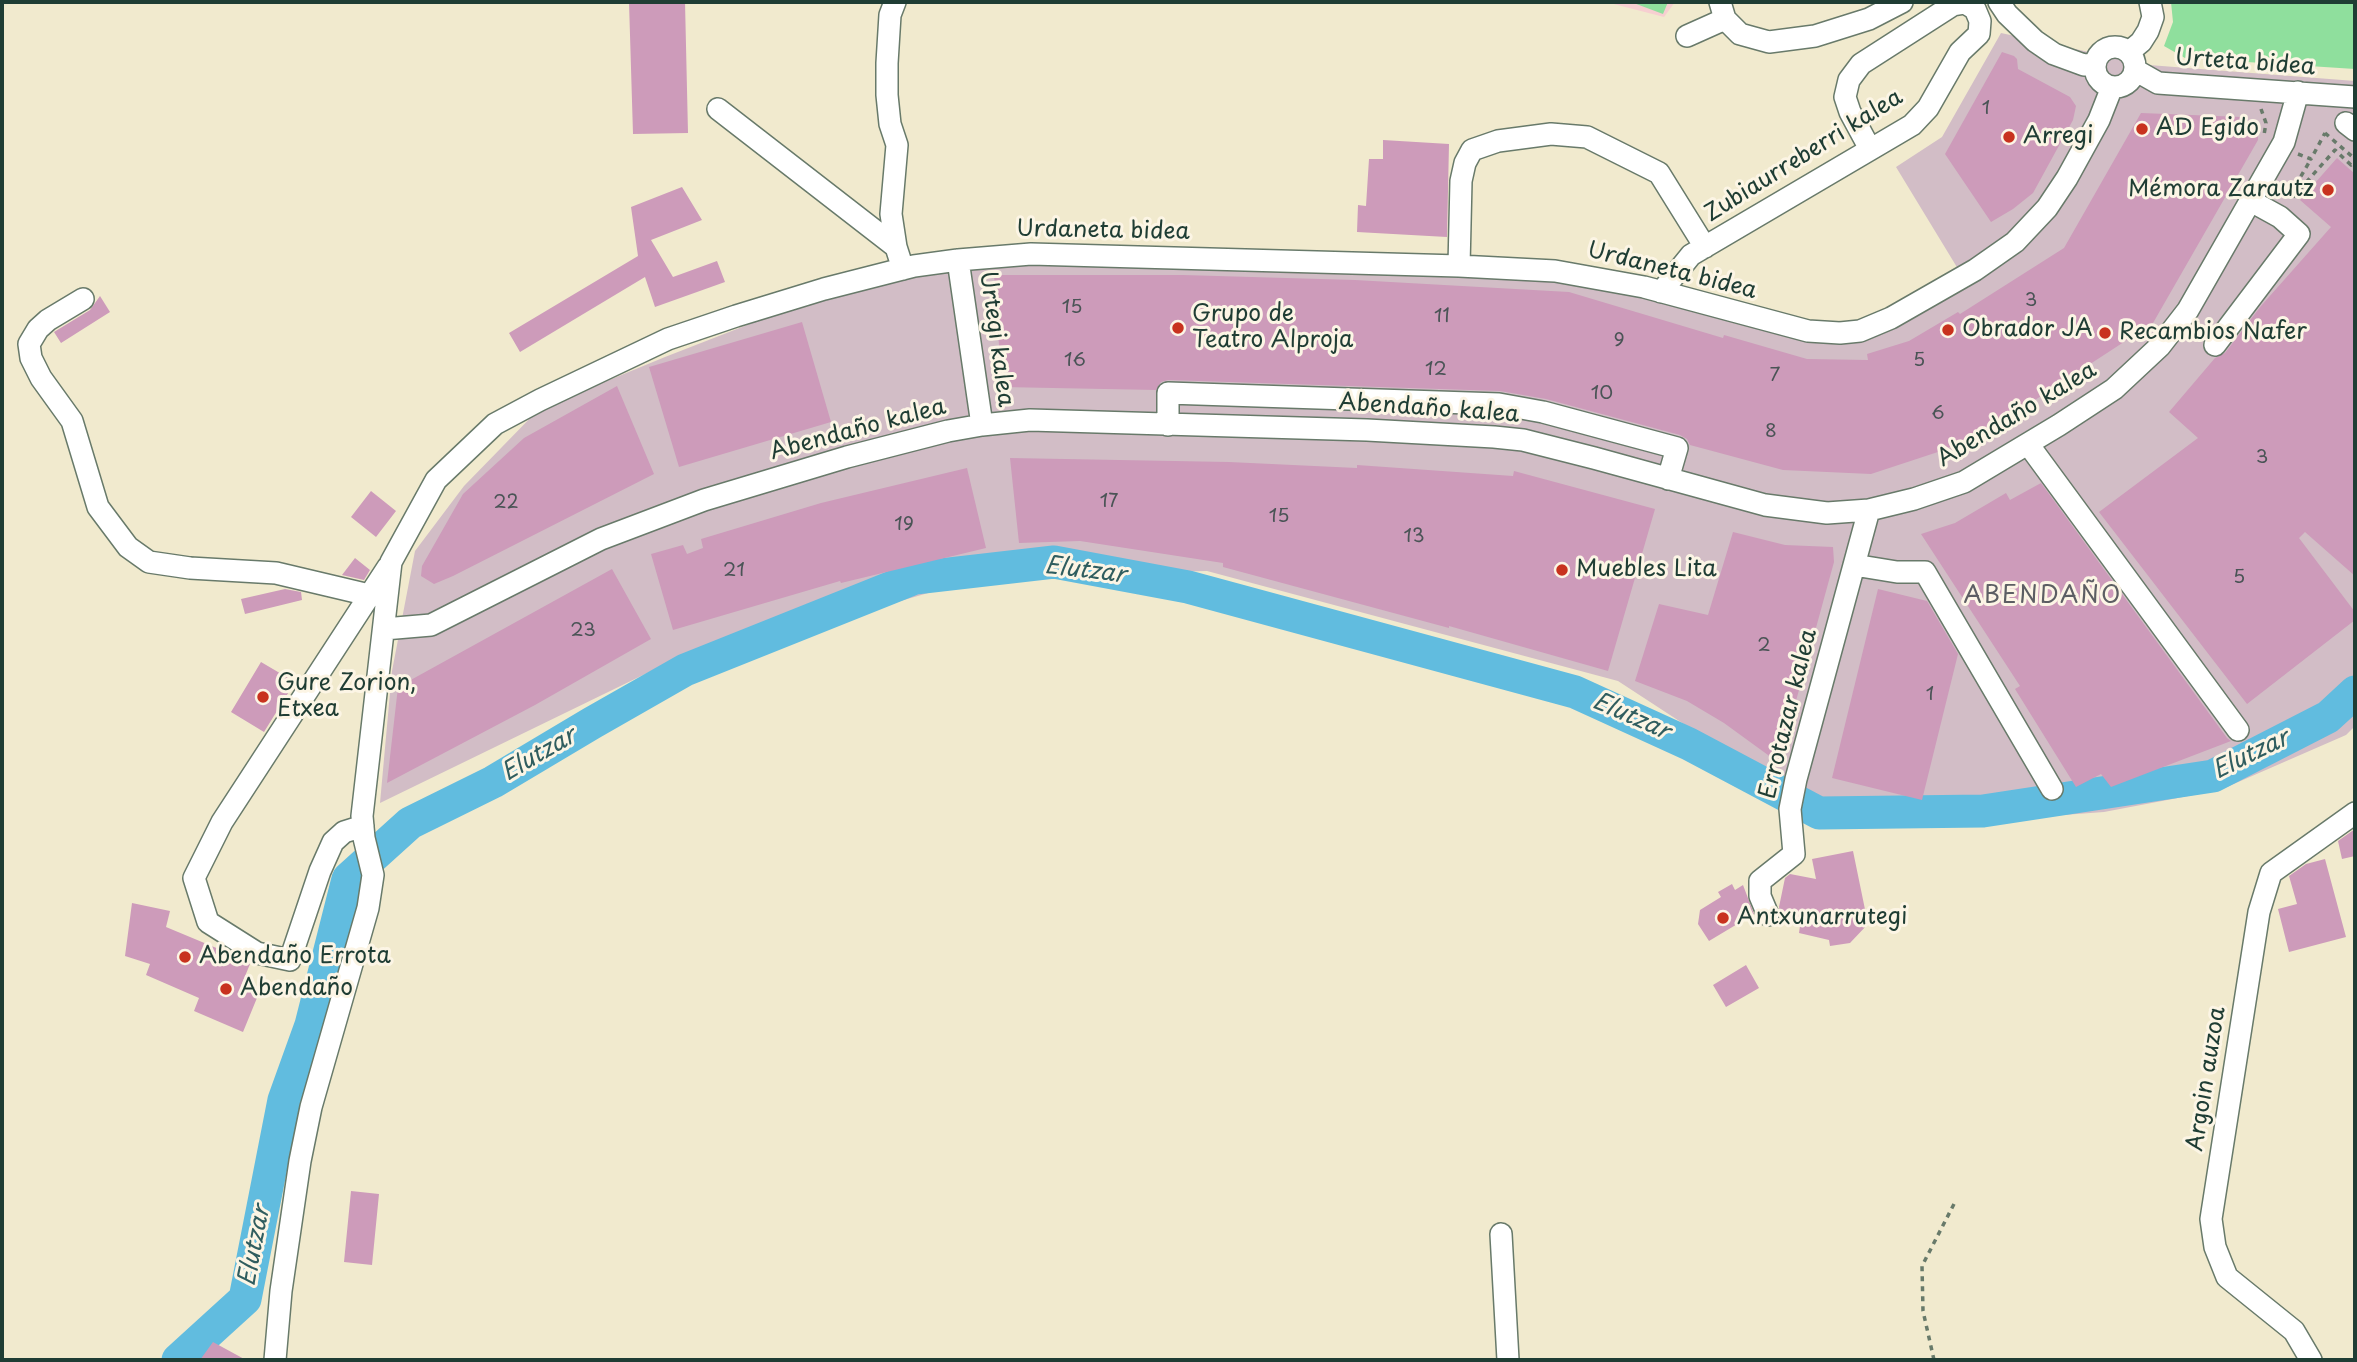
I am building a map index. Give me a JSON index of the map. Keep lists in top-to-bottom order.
{
  "streets": {
    "street": [
      "Urteta bidea",
      "Zubiaurreberri kalea",
      "Urdaneta bidea",
      "Urtegi kalea",
      "Abendaño kalea",
      "Errotazar kalea",
      "Argoin auzoa"
    ]
  },
  "crossings": [
    ["Urteta bidea", "Urdaneta bidea"],
    ["Urteta bidea", "Abendaño kalea"],
    ["Zubiaurreberri kalea", "Urdaneta bidea"],
    ["Urdaneta bidea", "Urtegi kalea"],
    ["Urdaneta bidea", "Abendaño kalea"],
    ["Urtegi kalea", "Abendaño kalea"],
    ["Abendaño kalea", "Errotazar kalea"]
  ],
  "districts": ["ABENDAÑO"],
  "water": ["Elutzar"],
  "places": [
    "AD Egido",
    "Arregi",
    "Mémora Zarautz",
    "Grupo de Teatro Alproja",
    "Obrador JA",
    "Recambios Nafer",
    "Muebles Lita",
    "Gure Zorion, Etxea",
    "Antxunarrutegi",
    "Abendaño Errota",
    "Abendaño"
  ],
  "house_numbers": [
    "1",
    "3",
    "15",
    "11",
    "9",
    "16",
    "5",
    "12",
    "7",
    "10",
    "6",
    "8",
    "3",
    "17",
    "22",
    "15",
    "19",
    "13",
    "21",
    "5",
    "23",
    "2",
    "1"
  ]
}
